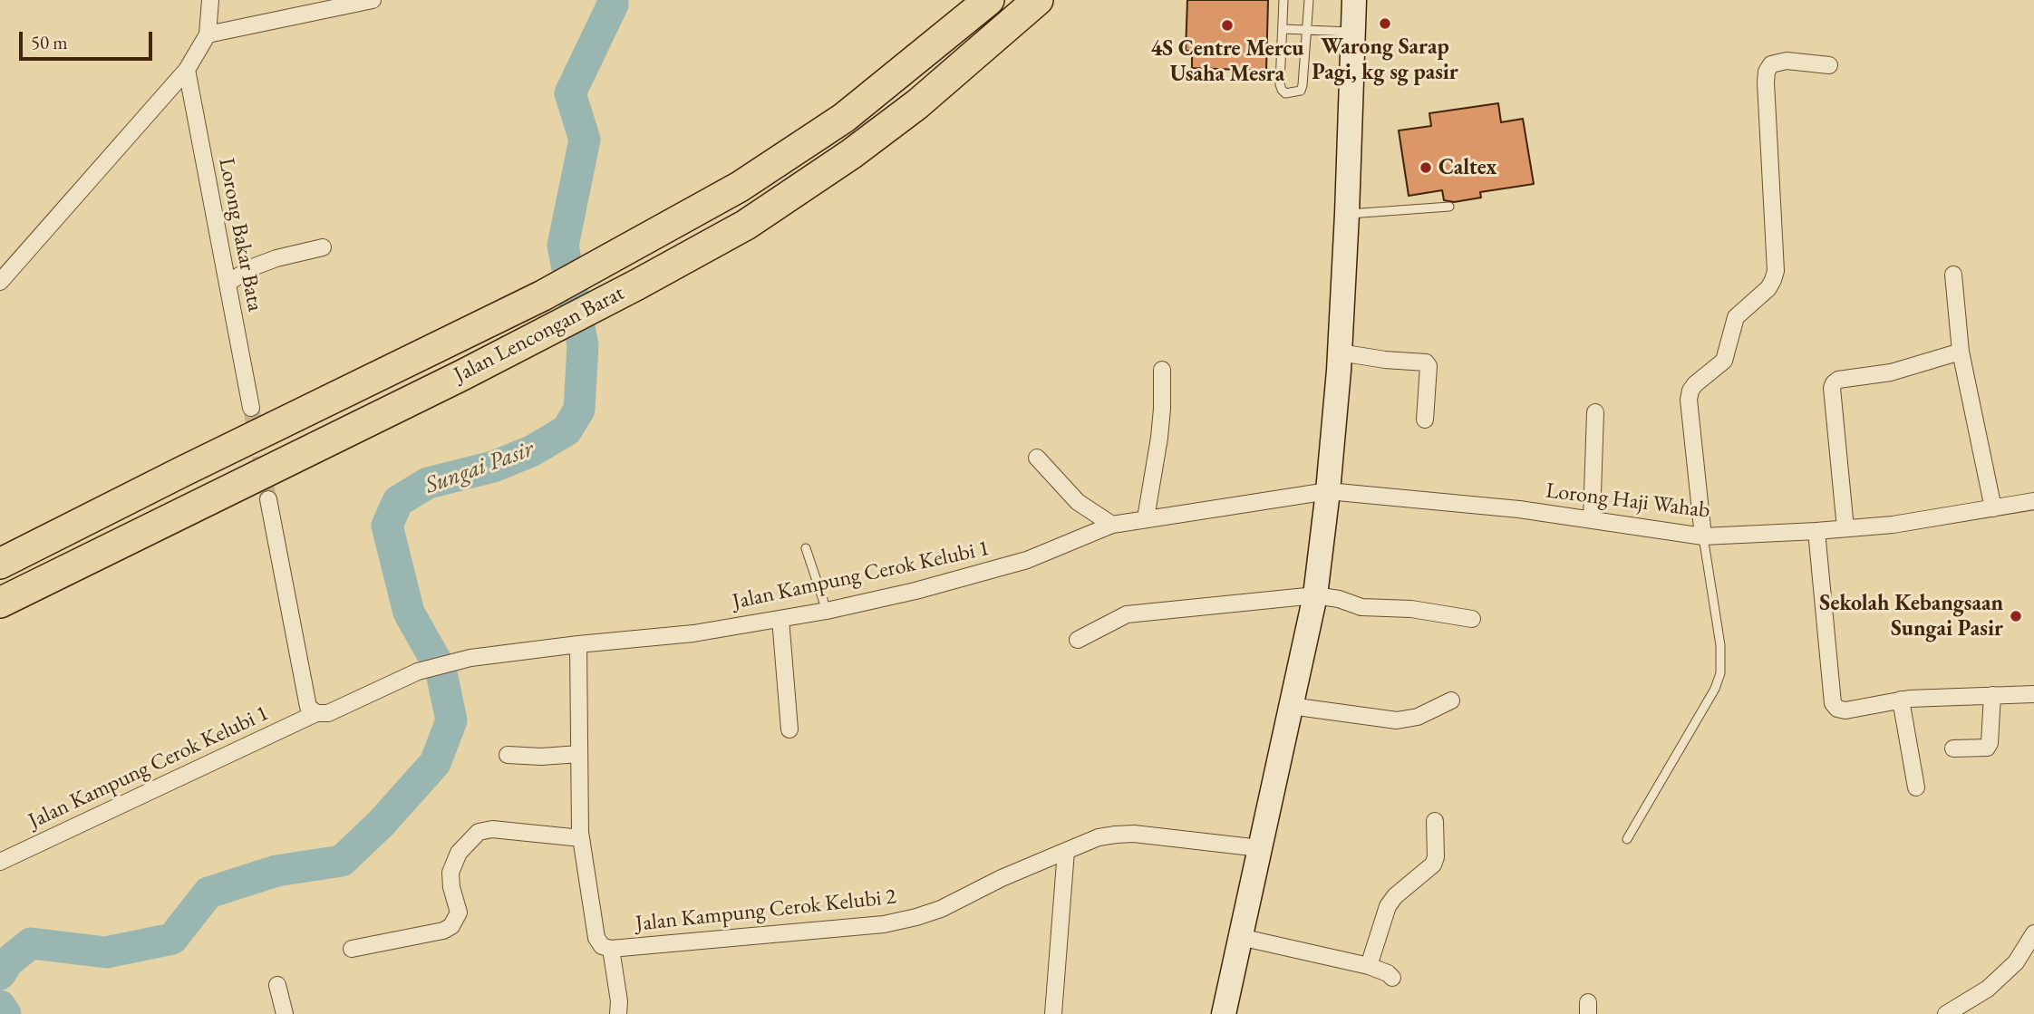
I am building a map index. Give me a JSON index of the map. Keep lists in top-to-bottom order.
{
  "streets": {
    "highway": ["Jalan Lencongan Barat"],
    "street": [
      "Lorong Bakar Bata",
      "Lorong Haji Wahab",
      "Jalan Kampung Cerok Kelubi 1",
      "Jalan Kampung Cerok Kelubi 2"
    ]
  },
  "crossings": [
    ["Lorong Haji Wahab", "Jalan Kampung Cerok Kelubi 1"],
    ["Jalan Kampung Cerok Kelubi 1", "Jalan Kampung Cerok Kelubi 2"]
  ],
  "water": ["Sungai Pasir"],
  "places": [
    "Warong Sarap Pagi, kg sg pasir",
    "4S Centre Mercu Usaha Mesra",
    "Caltex",
    "Sekolah Kebangsaan Sungai Pasir"
  ],
  "scale_bar": "50 m"
}
